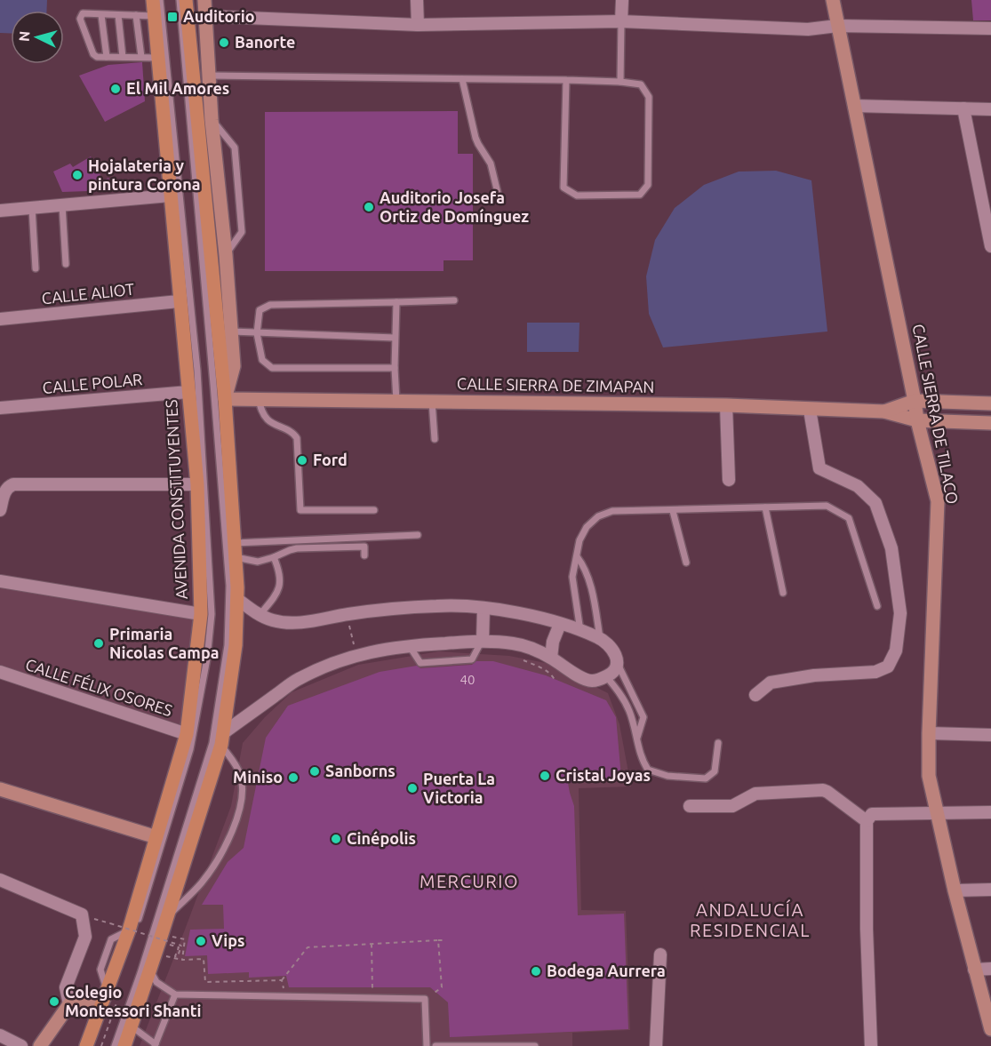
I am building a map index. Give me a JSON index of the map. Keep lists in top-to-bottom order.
{
  "streets": {
    "main road": ["AVENIDA CONSTITUYENTES"],
    "street": [
      "CALLE ALIOT",
      "CALLE POLAR",
      "CALLE SIERRA DE ZIMAPAN",
      "CALLE SIERRA DE TILACO",
      "CALLE FÉLIX OSORES"
    ]
  },
  "crossings": [
    ["CALLE ALIOT", "AVENIDA CONSTITUYENTES"],
    ["CALLE POLAR", "AVENIDA CONSTITUYENTES"],
    ["CALLE SIERRA DE ZIMAPAN", "CALLE SIERRA DE TILACO"],
    ["AVENIDA CONSTITUYENTES", "CALLE FÉLIX OSORES"]
  ],
  "districts": ["MERCURIO", "ANDALUCÍA RESIDENCIAL"],
  "places": {
    "transit": ["Auditorio"],
    "other": [
      "Banorte",
      "El Mil Amores",
      "Hojalateria y pintura Corona",
      "Auditorio Josefa Ortiz de Domínguez",
      "Ford",
      "Primaria Nicolas Campa",
      "Sanborns",
      "Cristal Joyas",
      "Miniso",
      "Puerta La Victoria",
      "Cinépolis",
      "Vips",
      "Bodega Aurrera",
      "Colegio Montessori Shanti"
    ]
  },
  "house_numbers": ["40"],
  "north": "left"
}
